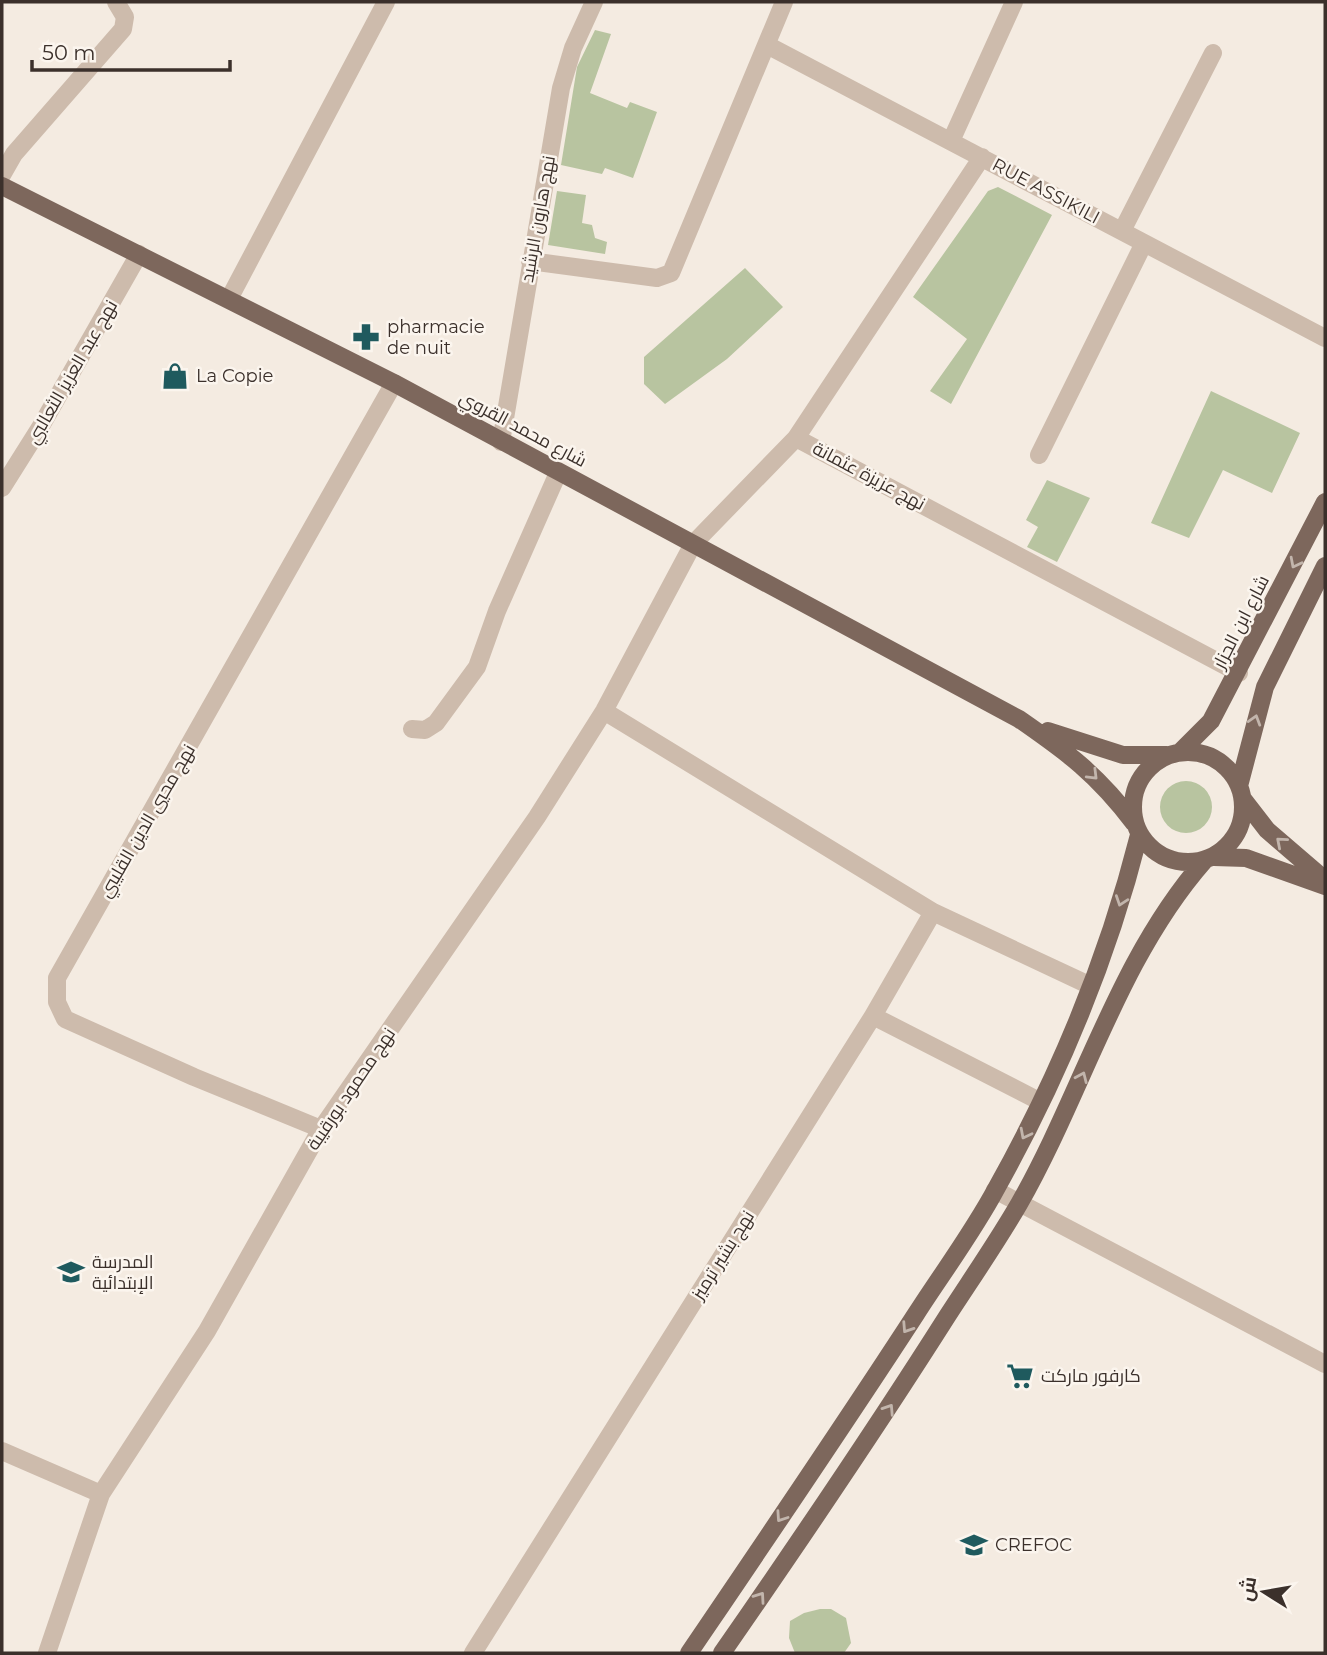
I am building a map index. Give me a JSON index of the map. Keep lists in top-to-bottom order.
{
  "streets": {
    "main road": ["شارع محمد القروي", "شارع ابن الجزار"],
    "street": [
      "RUE ASSIKILI",
      "نهج هارون الرشيد",
      "نهج عبد العزيز الثعالبي",
      "نهج عزيزة عثمانة",
      "نهج محيي الدين القليبي",
      "نهج محمود بورقيبة",
      "نهج بشير ترميز"
    ]
  },
  "crossings": [
    ["RUE ASSIKILI", "نهج عزيزة عثمانة"],
    ["نهج هارون الرشيد", "شارع محمد القروي"],
    ["نهج عبد العزيز الثعالبي", "شارع محمد القروي"],
    ["شارع محمد القروي", "شارع ابن الجزار"],
    ["شارع محمد القروي", "نهج محيي الدين القليبي"],
    ["شارع محمد القروي", "نهج محمود بورقيبة"],
    ["نهج عزيزة عثمانة", "شارع ابن الجزار"],
    ["نهج عزيزة عثمانة", "نهج محمود بورقيبة"],
    ["نهج محيي الدين القليبي", "نهج محمود بورقيبة"]
  ],
  "places": {
    "pharmacy": ["pharmacie de nuit"],
    "shop": ["La Copie"],
    "school or university": ["المدرسة الإبتدائية", "CREFOC"],
    "supermarket": ["كارفور ماركت"]
  },
  "scale_bar": "50 m",
  "north": "left"
}
